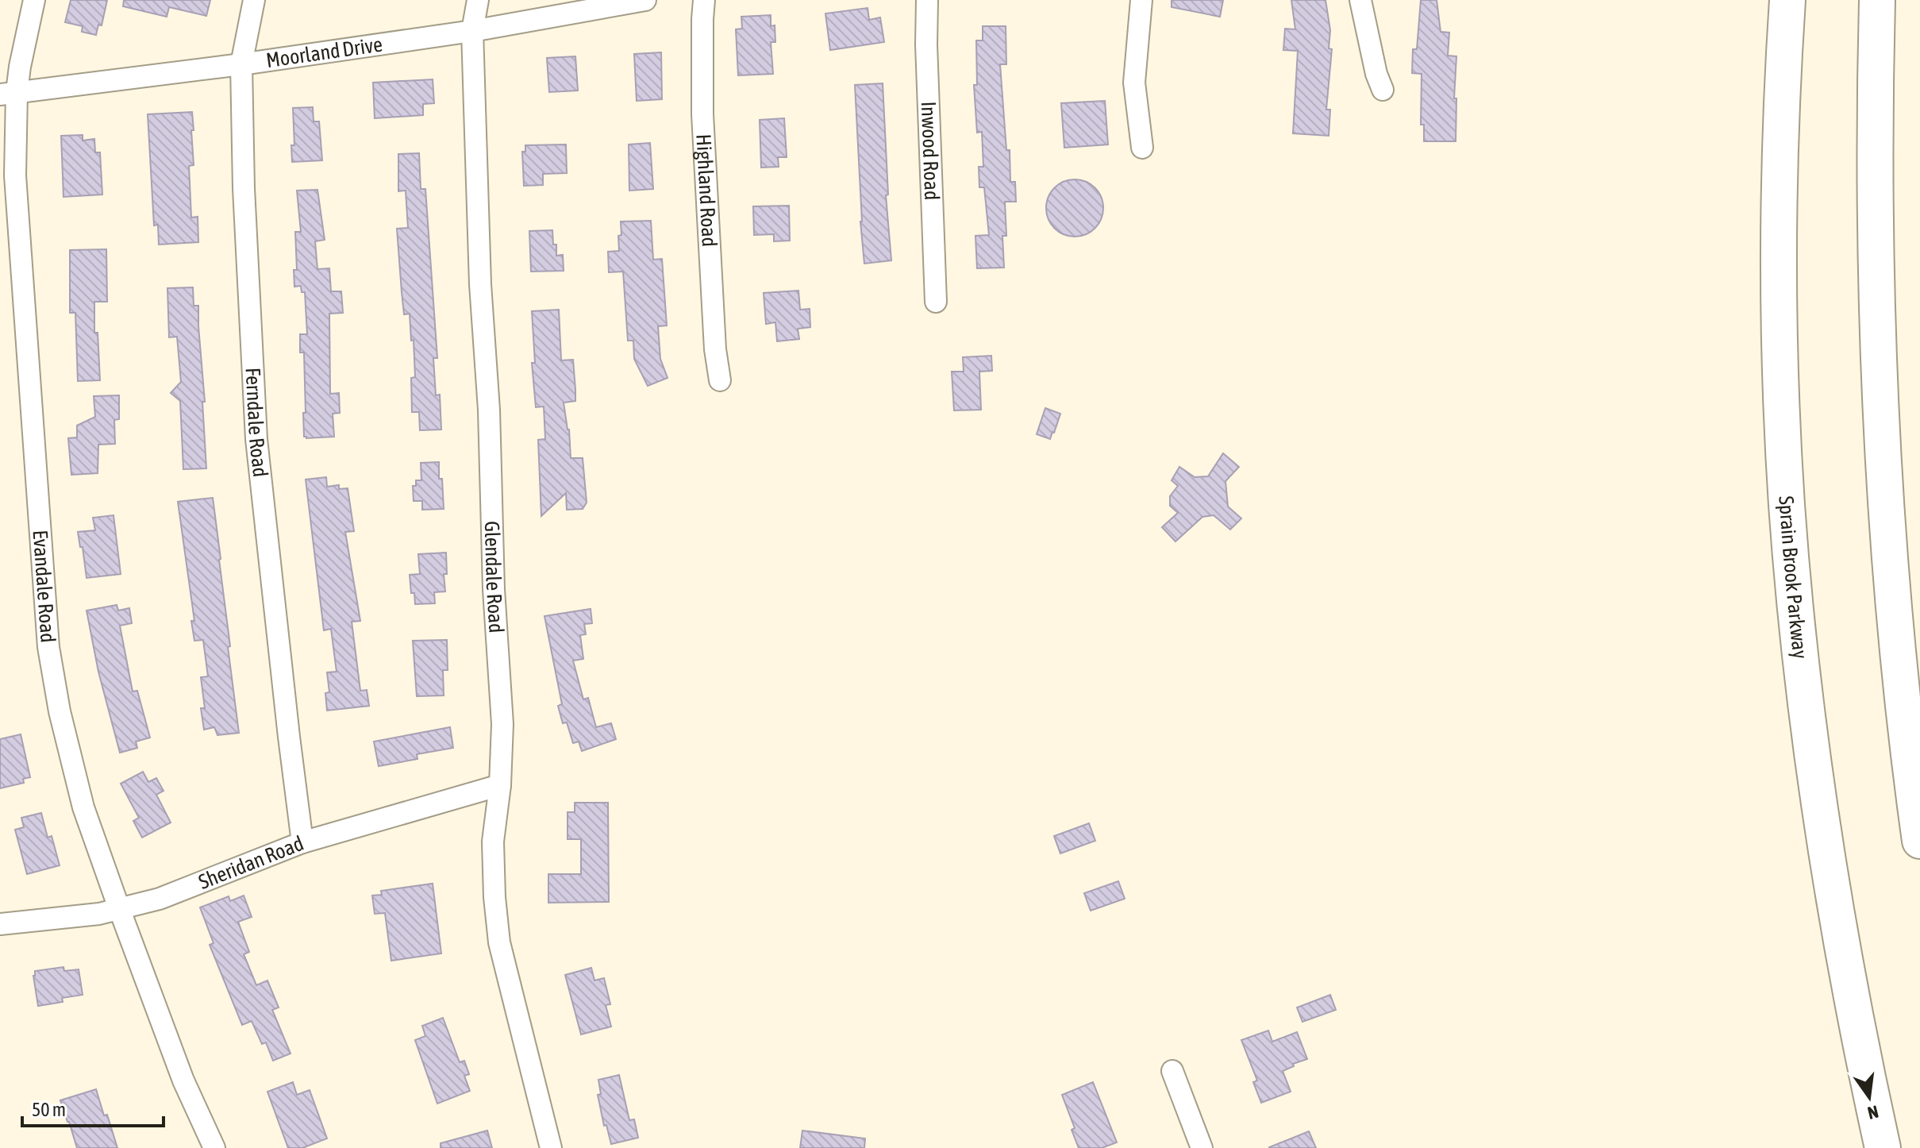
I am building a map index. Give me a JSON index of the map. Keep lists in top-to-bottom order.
{
  "streets": {
    "highway": ["Sprain Brook Parkway"],
    "street": [
      "Moorland Drive",
      "Inwood Road",
      "Highland Road",
      "Ferndale Road",
      "Glendale Road",
      "Evandale Road",
      "Sheridan Road"
    ]
  },
  "crossings": [
    ["Moorland Drive", "Ferndale Road"],
    ["Moorland Drive", "Glendale Road"],
    ["Moorland Drive", "Evandale Road"],
    ["Ferndale Road", "Sheridan Road"],
    ["Glendale Road", "Sheridan Road"],
    ["Evandale Road", "Sheridan Road"]
  ],
  "scale_bar": "50 m",
  "north": "bottom"
}
